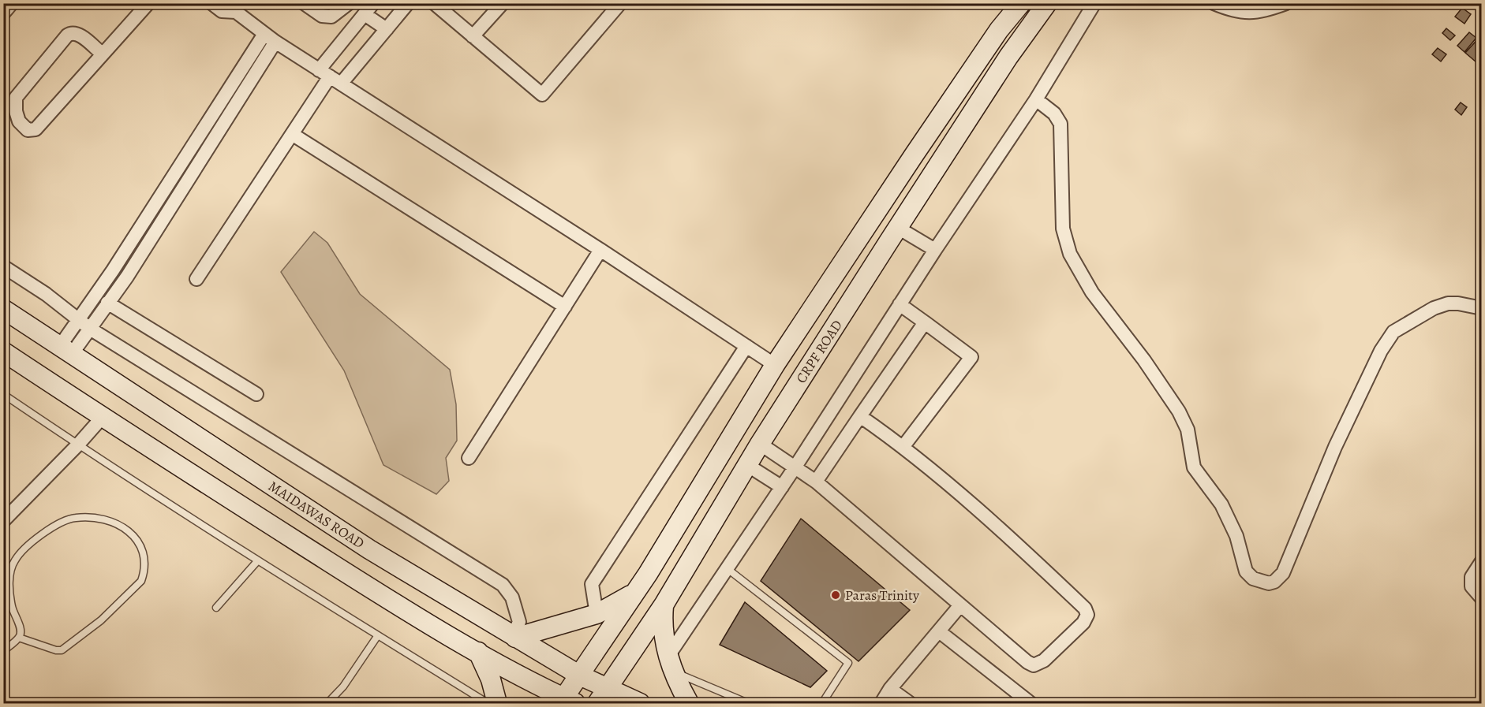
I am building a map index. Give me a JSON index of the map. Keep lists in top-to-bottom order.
{
  "streets": {
    "street": ["CRPF ROAD", "MAIDAWAS ROAD"]
  },
  "crossings": [
    ["CRPF ROAD", "MAIDAWAS ROAD"]
  ],
  "places": ["Paras Trinity"]
}
